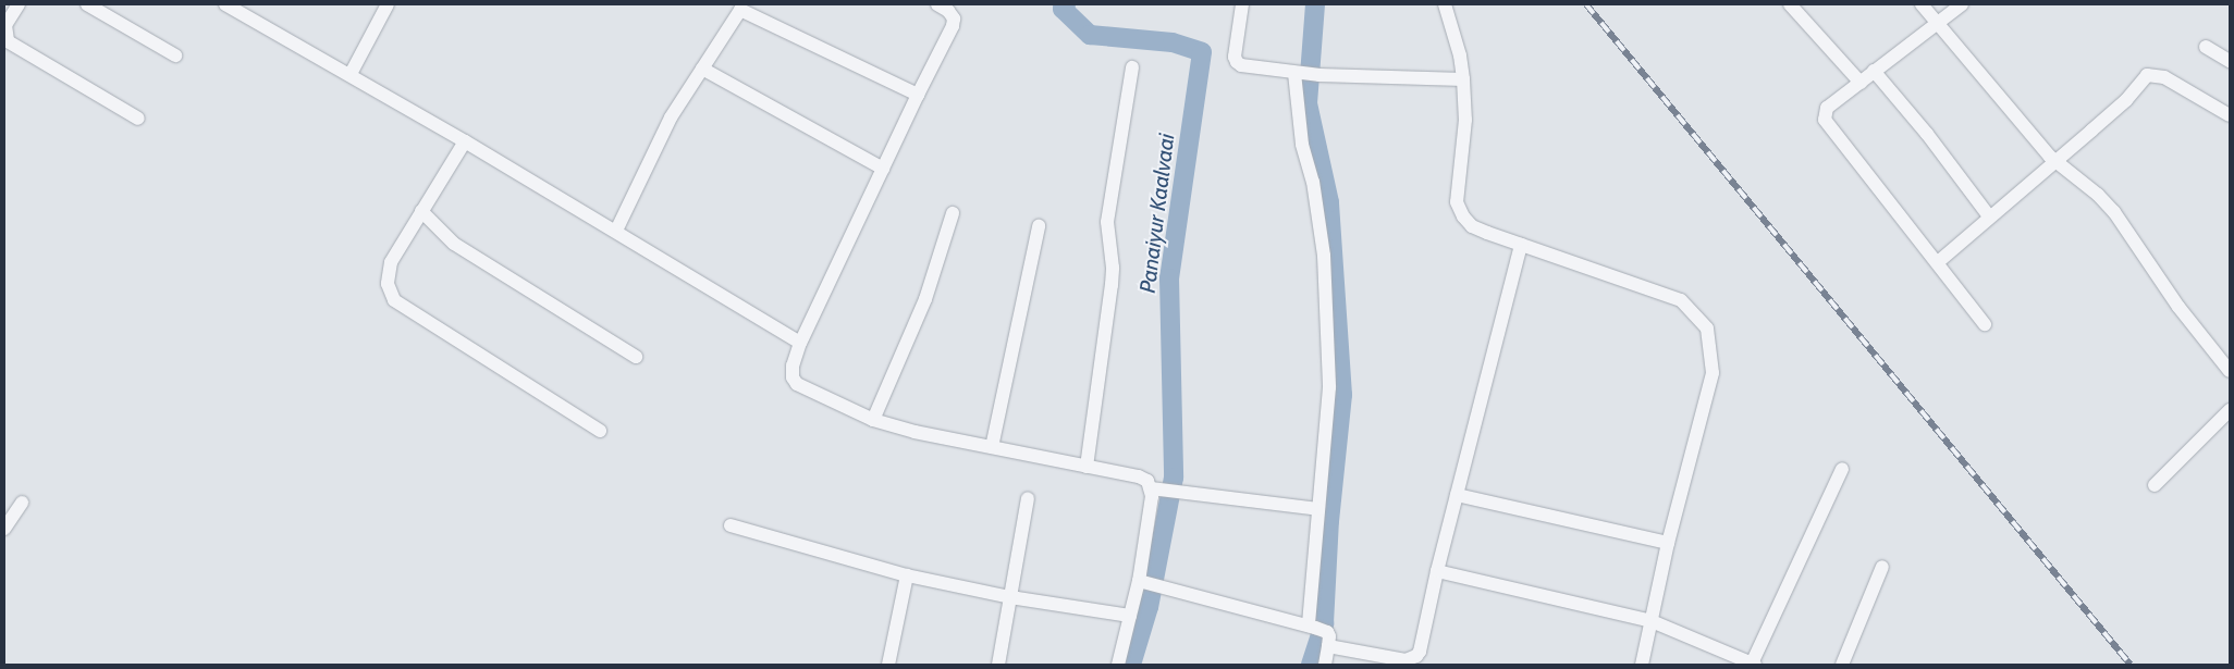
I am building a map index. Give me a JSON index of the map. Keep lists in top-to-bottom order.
{
  "water": ["Panaiyur Kaalvaai"]
}
